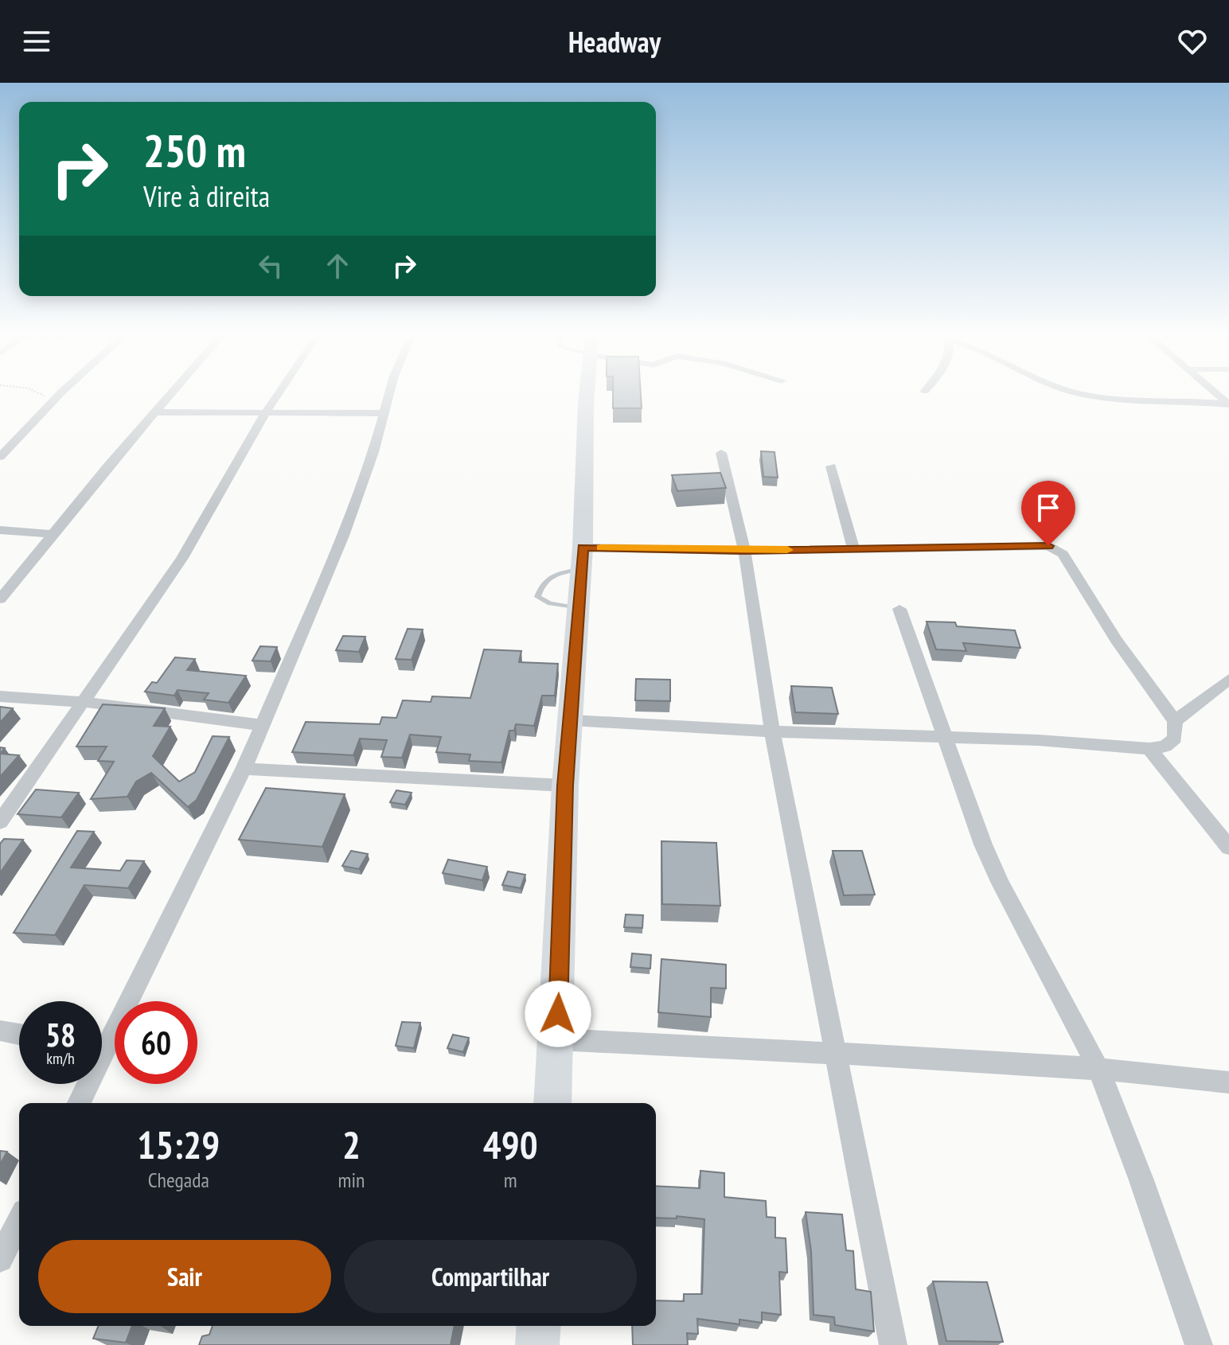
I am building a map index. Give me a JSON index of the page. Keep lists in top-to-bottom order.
{
  "page": {
    "header": "Headway",
    "turn": ["250 m", "Vire à direita"],
    "speed": "58 km/h",
    "limit": "60",
    "eta": [
      "15:29",
      "Chegada",
      "2",
      "min",
      "490",
      "m"
    ],
    "buttons": ["Sair", "Compartilhar"]
  }
}
